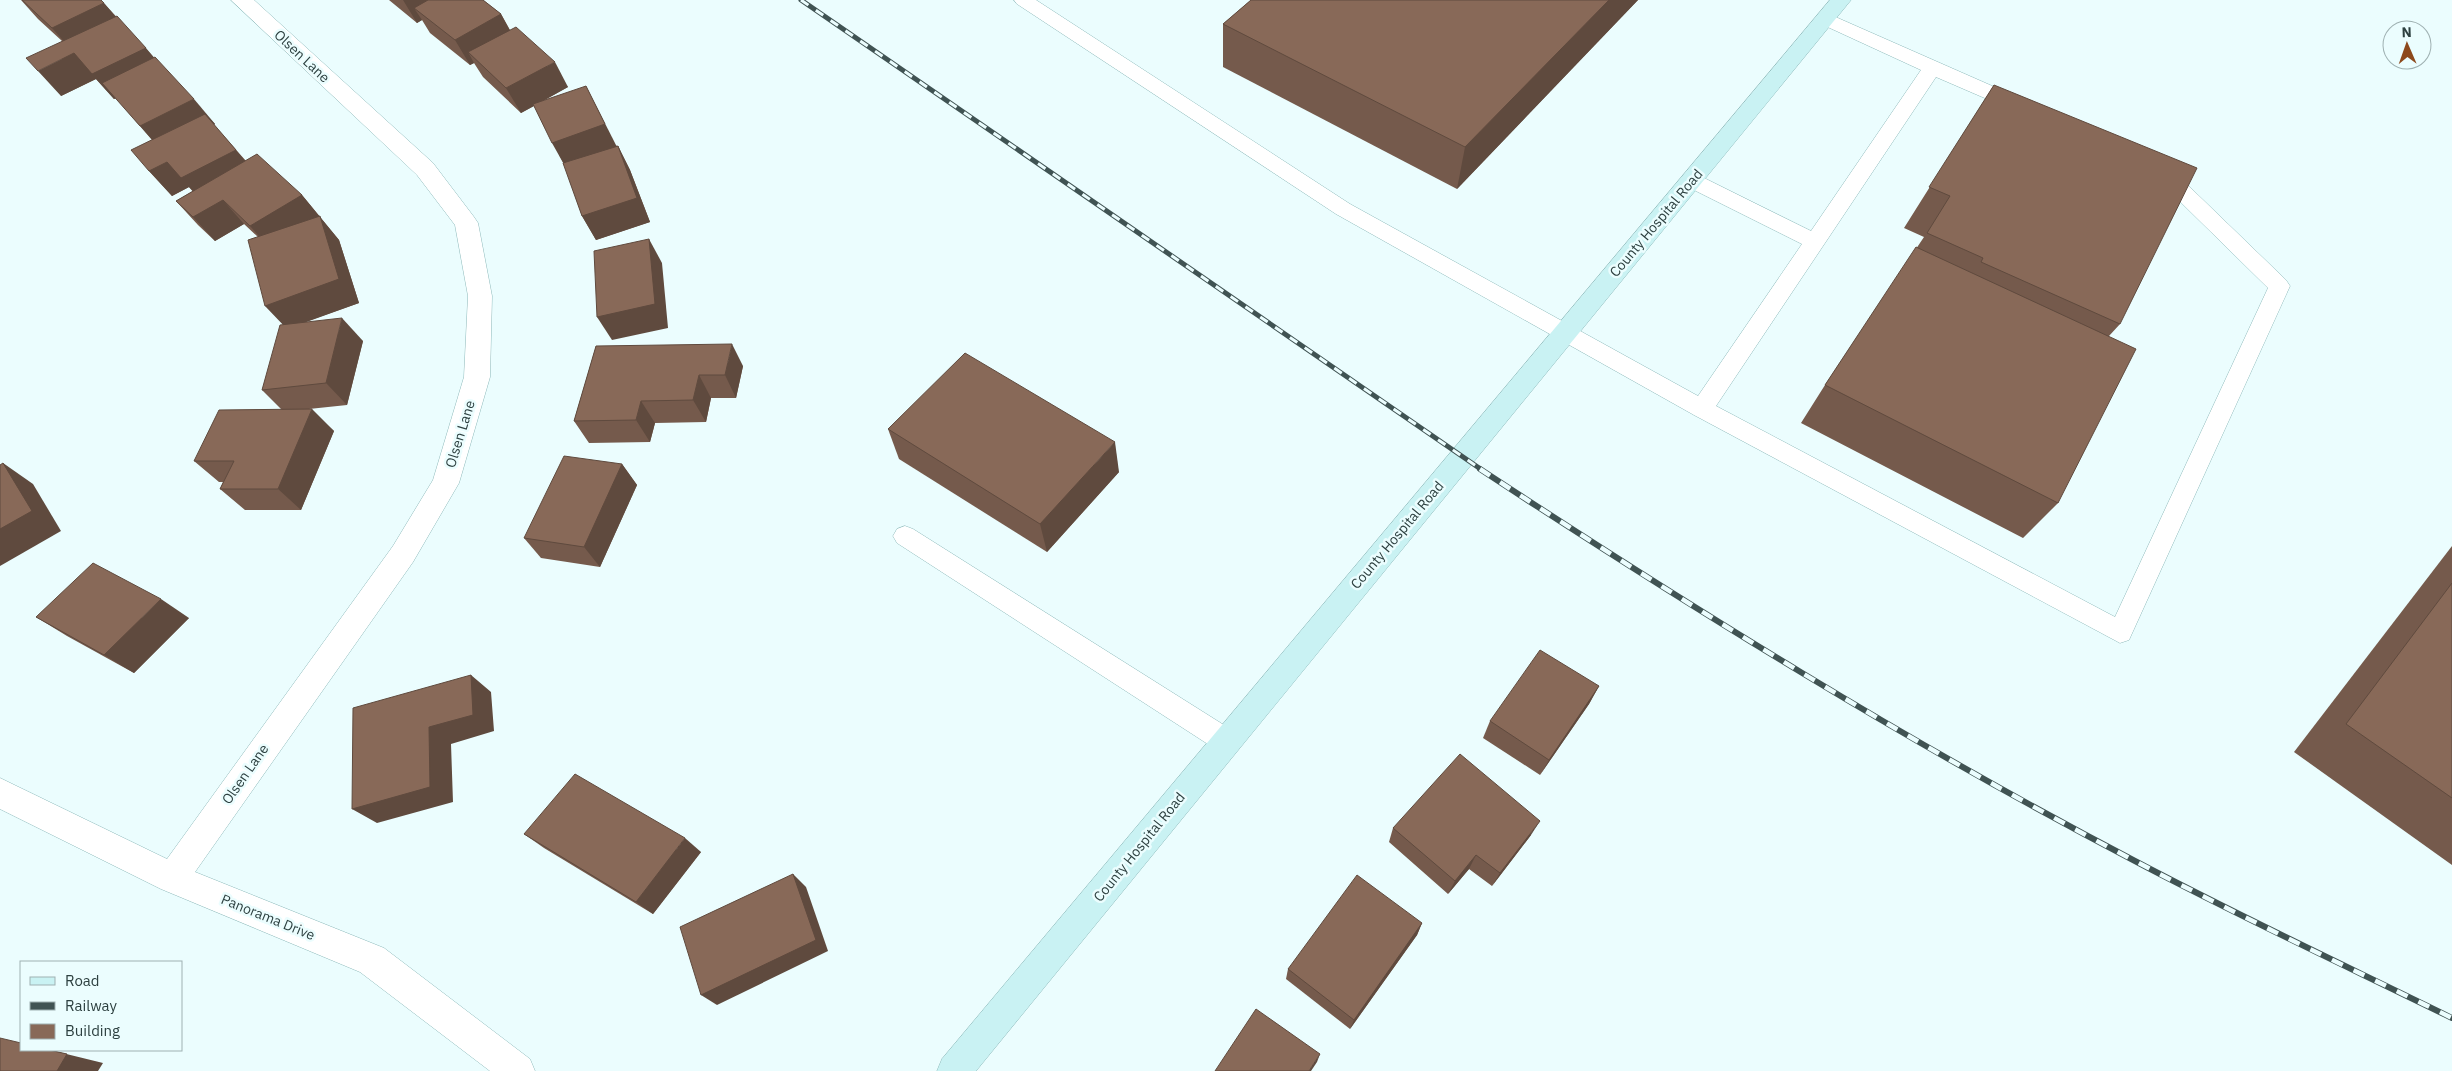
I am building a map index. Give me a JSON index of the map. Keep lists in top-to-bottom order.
{
  "streets": {
    "main road": ["County Hospital Road"],
    "street": ["Olsen Lane", "Panorama Drive"]
  },
  "crossings": [
    ["Olsen Lane", "Panorama Drive"]
  ],
  "legend": ["Road", "Railway", "Building"],
  "north": "top"
}
